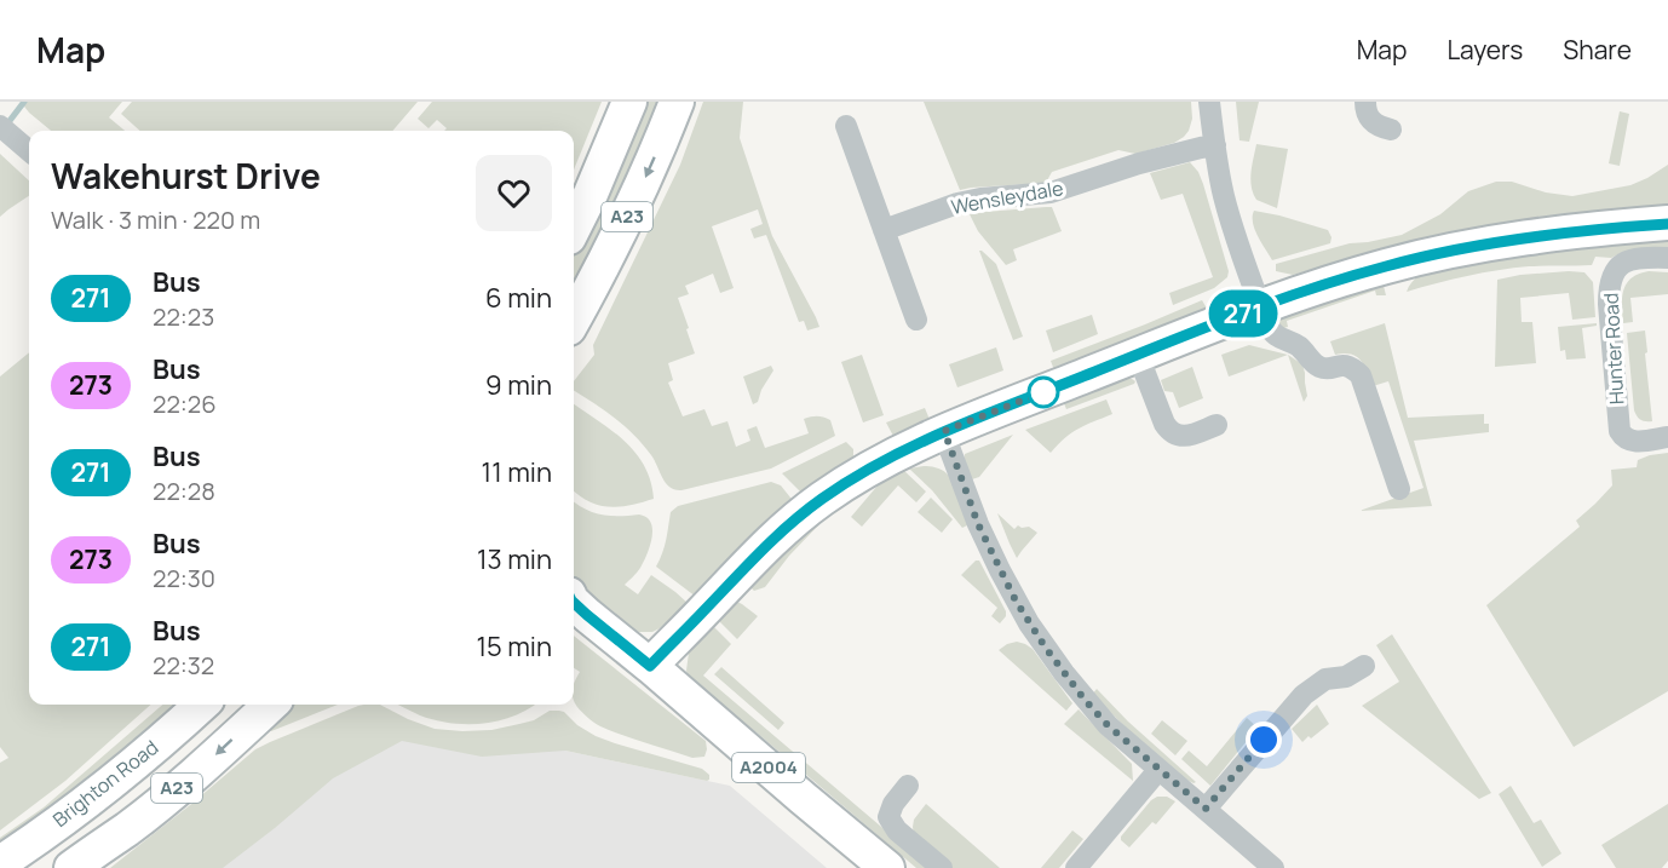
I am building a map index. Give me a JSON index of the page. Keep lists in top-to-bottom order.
{
  "streets": {
    "main road": ["A23", "A2004", "Brighton Road"],
    "street": ["Wensleydale", "Hunter Road"]
  },
  "lines": ["bus line 271"],
  "page": {
    "header": "Map",
    "nav": ["Map", "Layers", "Share"],
    "on_map": "271",
    "heading": ["Wakehurst Drive", "Walk · 3 min · 220 m"],
    "list": [
      {
        "mark": "271",
        "name": "Bus",
        "note": "22:23",
        "value": "6 min"
      },
      {
        "mark": "273",
        "name": "Bus",
        "note": "22:26",
        "value": "9 min"
      },
      {
        "mark": "271",
        "name": "Bus",
        "note": "22:28",
        "value": "11 min"
      },
      {
        "mark": "273",
        "name": "Bus",
        "note": "22:30",
        "value": "13 min"
      },
      {
        "mark": "271",
        "name": "Bus",
        "note": "22:32",
        "value": "15 min"
      }
    ]
  }
}
